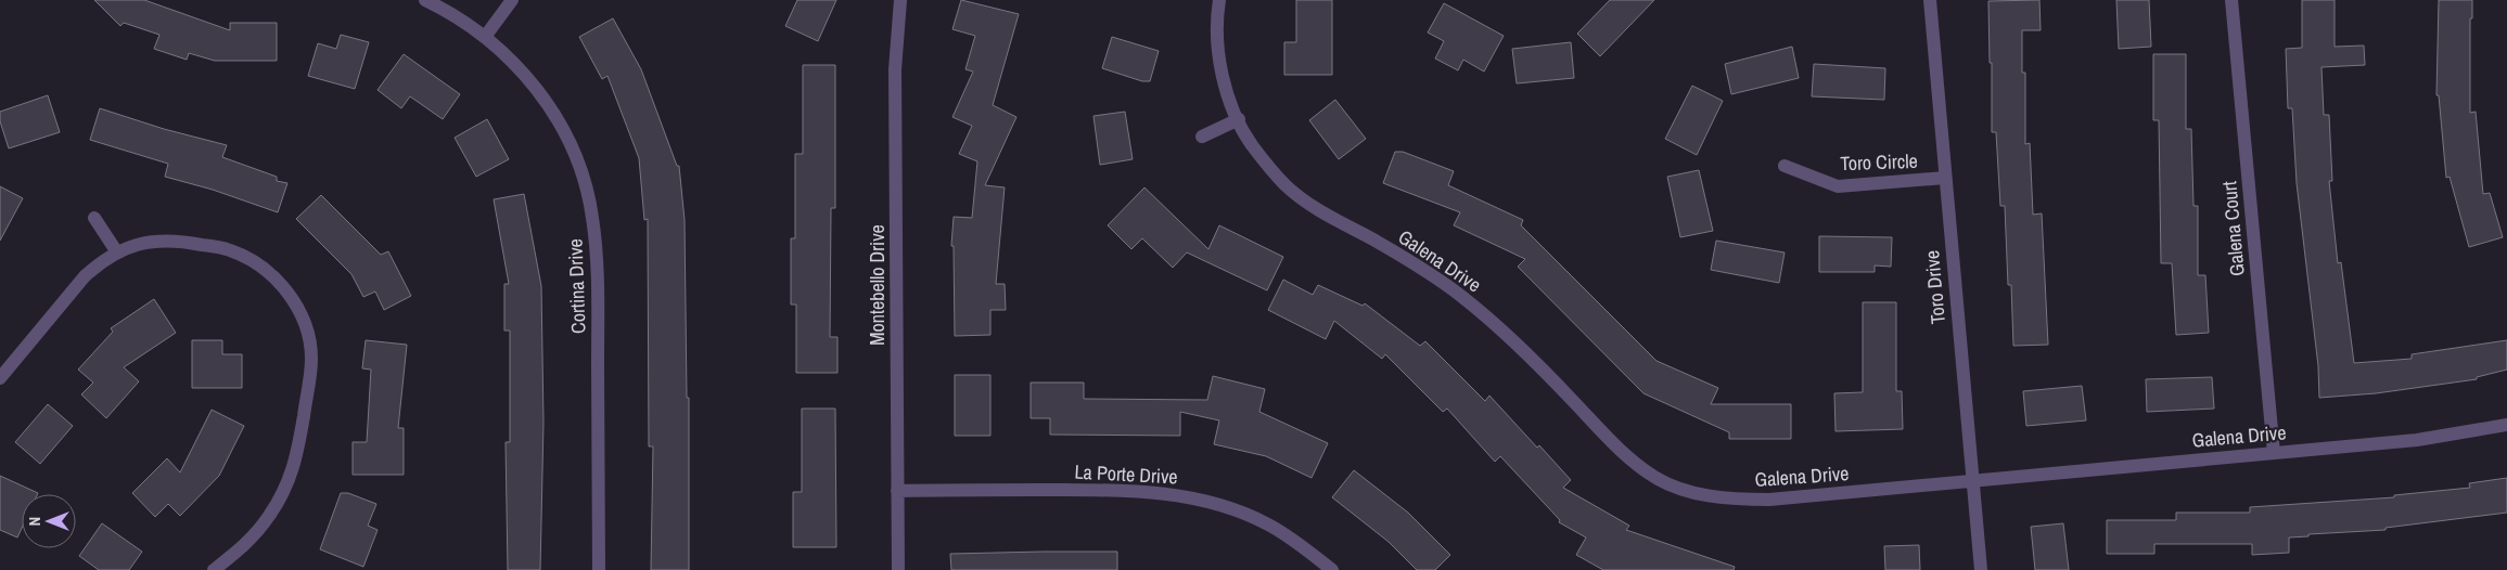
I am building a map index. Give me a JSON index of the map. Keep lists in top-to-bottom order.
{
  "streets": {
    "street": [
      "Toro Circle",
      "Galena Court",
      "Galena Drive",
      "Montebello Drive",
      "Cortina Drive",
      "Toro Drive",
      "La Porte Drive"
    ]
  },
  "crossings": [
    ["Toro Circle", "Toro Drive"],
    ["Galena Court", "Galena Drive"],
    ["Galena Drive", "Toro Drive"],
    ["Montebello Drive", "La Porte Drive"]
  ],
  "north": "left"
}
